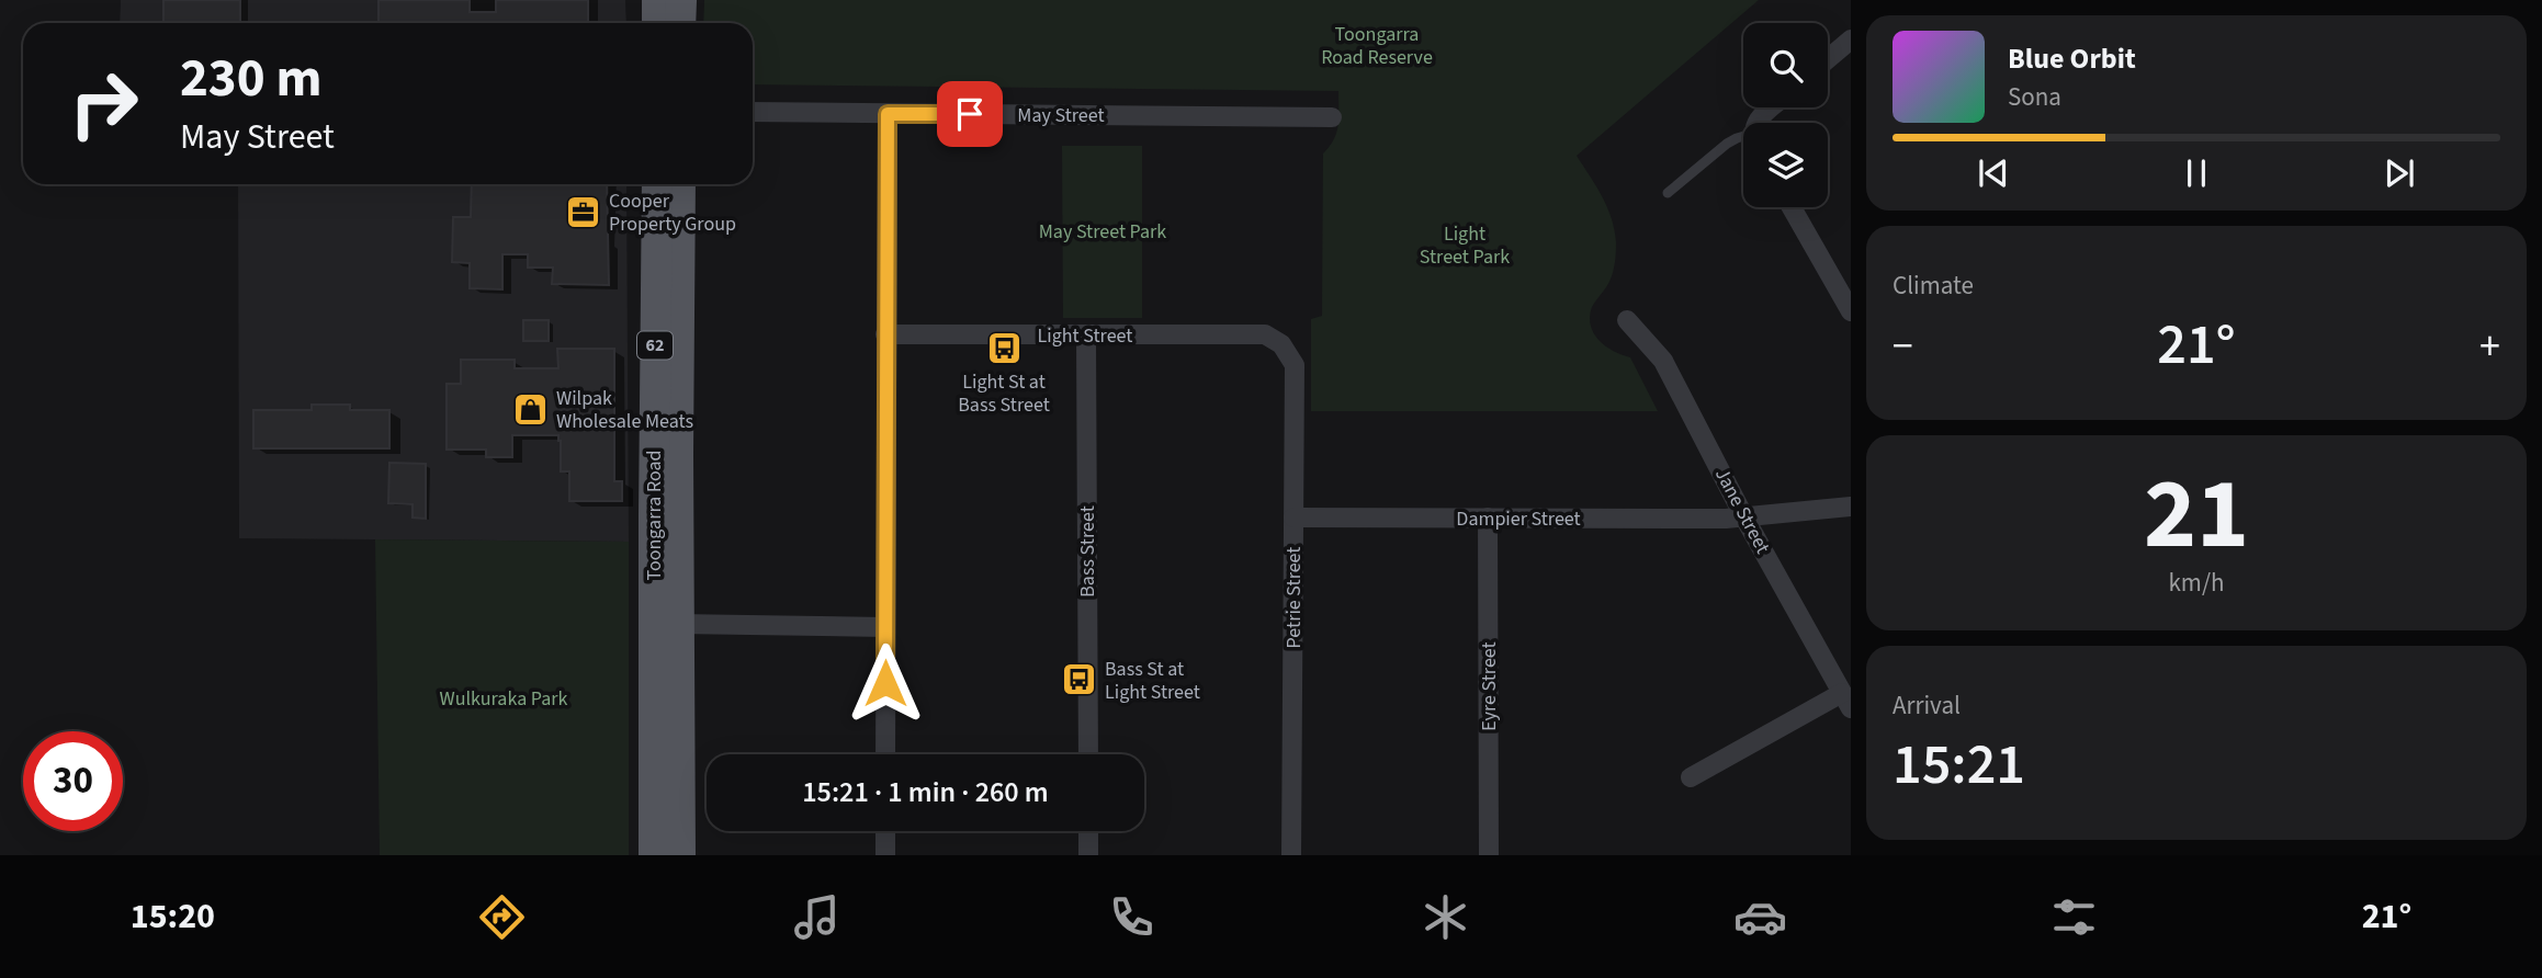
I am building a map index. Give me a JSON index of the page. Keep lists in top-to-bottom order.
{
  "streets": {
    "main road": ["62", "Toongarra Road"],
    "street": [
      "May Street",
      "Light Street",
      "Jane Street",
      "Dampier Street",
      "Bass Street",
      "Petrie Street",
      "Eyre Street"
    ]
  },
  "crossings": [
    ["Light Street", "Bass Street"],
    ["Light Street", "Petrie Street"],
    ["Jane Street", "Dampier Street"],
    ["Dampier Street", "Petrie Street"],
    ["Dampier Street", "Eyre Street"]
  ],
  "parks": [
    "Toongarra Road Reserve",
    "May Street Park",
    "Light Street Park",
    "Wulkuraka Park"
  ],
  "places": {
    "office": ["Cooper Property Group"],
    "bus stop": ["Light St at Bass Street", "Bass St at Light Street"],
    "shop": ["Wilpak Wholesale Meats"]
  },
  "page": {
    "turn": ["230 m", "May Street"],
    "song": ["Blue Orbit", "Sona"],
    "tile": [
      "Climate",
      ["21", "km/h"],
      ["Arrival", "15:21"]
    ],
    "heat": ["−", "21°", "+"],
    "limit": "30",
    "trip": "15:21 · 1 min · 260 m",
    "tabs": ["15:20", "21°"]
  }
}
